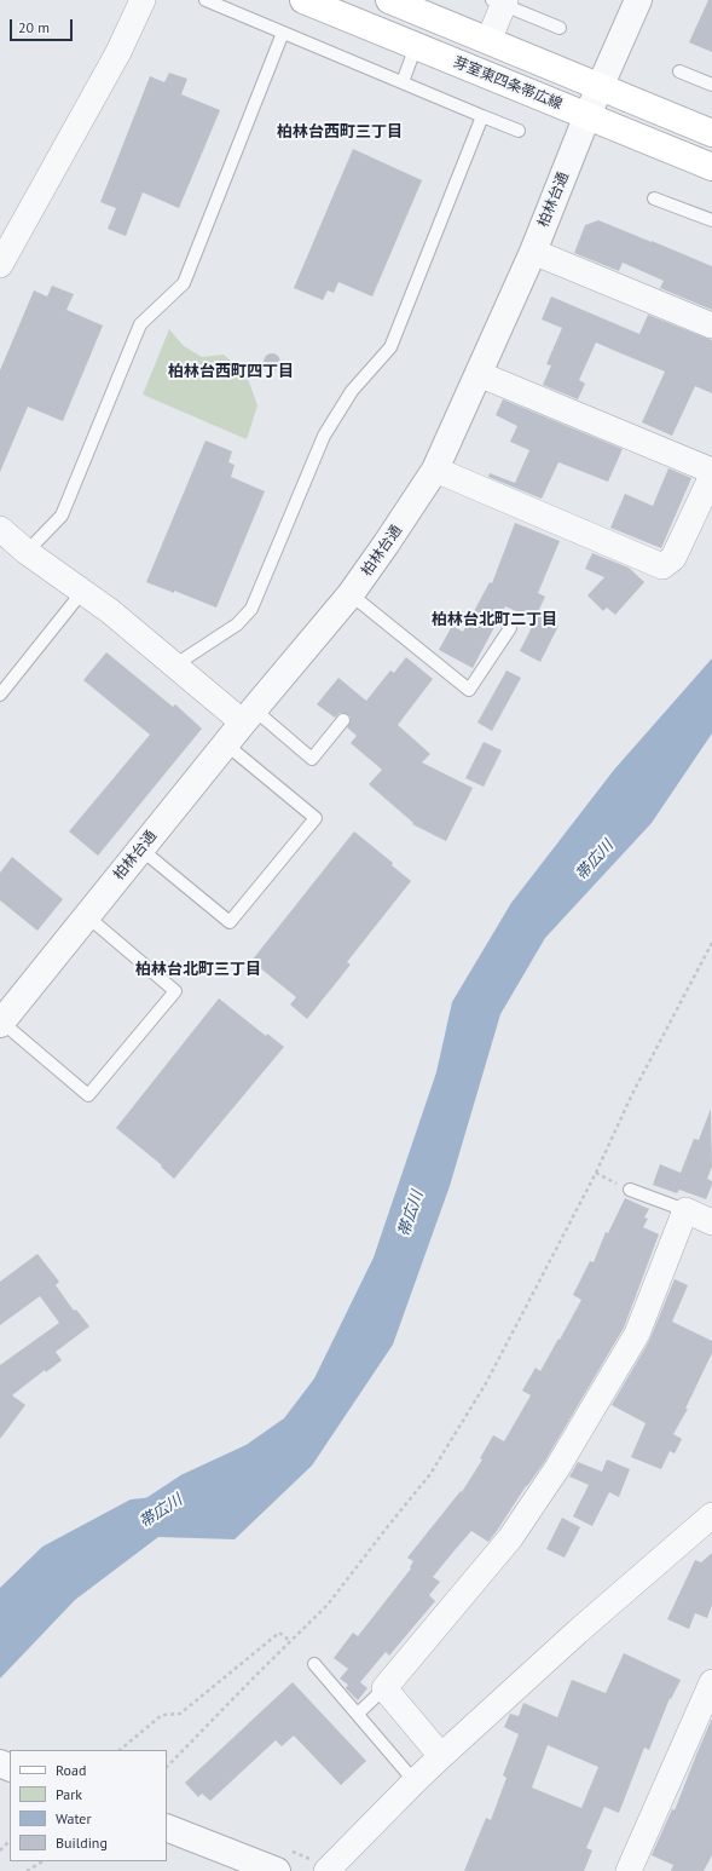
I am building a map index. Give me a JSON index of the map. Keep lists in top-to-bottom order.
{
  "streets": {
    "main road": ["芽室東四条帯広線"],
    "street": ["柏林台通"]
  },
  "crossings": [
    ["芽室東四条帯広線", "柏林台通"]
  ],
  "districts": [
    "柏林台西町三丁目",
    "柏林台西町四丁目",
    "柏林台北町二丁目",
    "柏林台北町三丁目"
  ],
  "water": ["帯広川"],
  "legend": [
    "Road",
    "Park",
    "Water",
    "Building"
  ],
  "scale_bar": "20 m"
}
